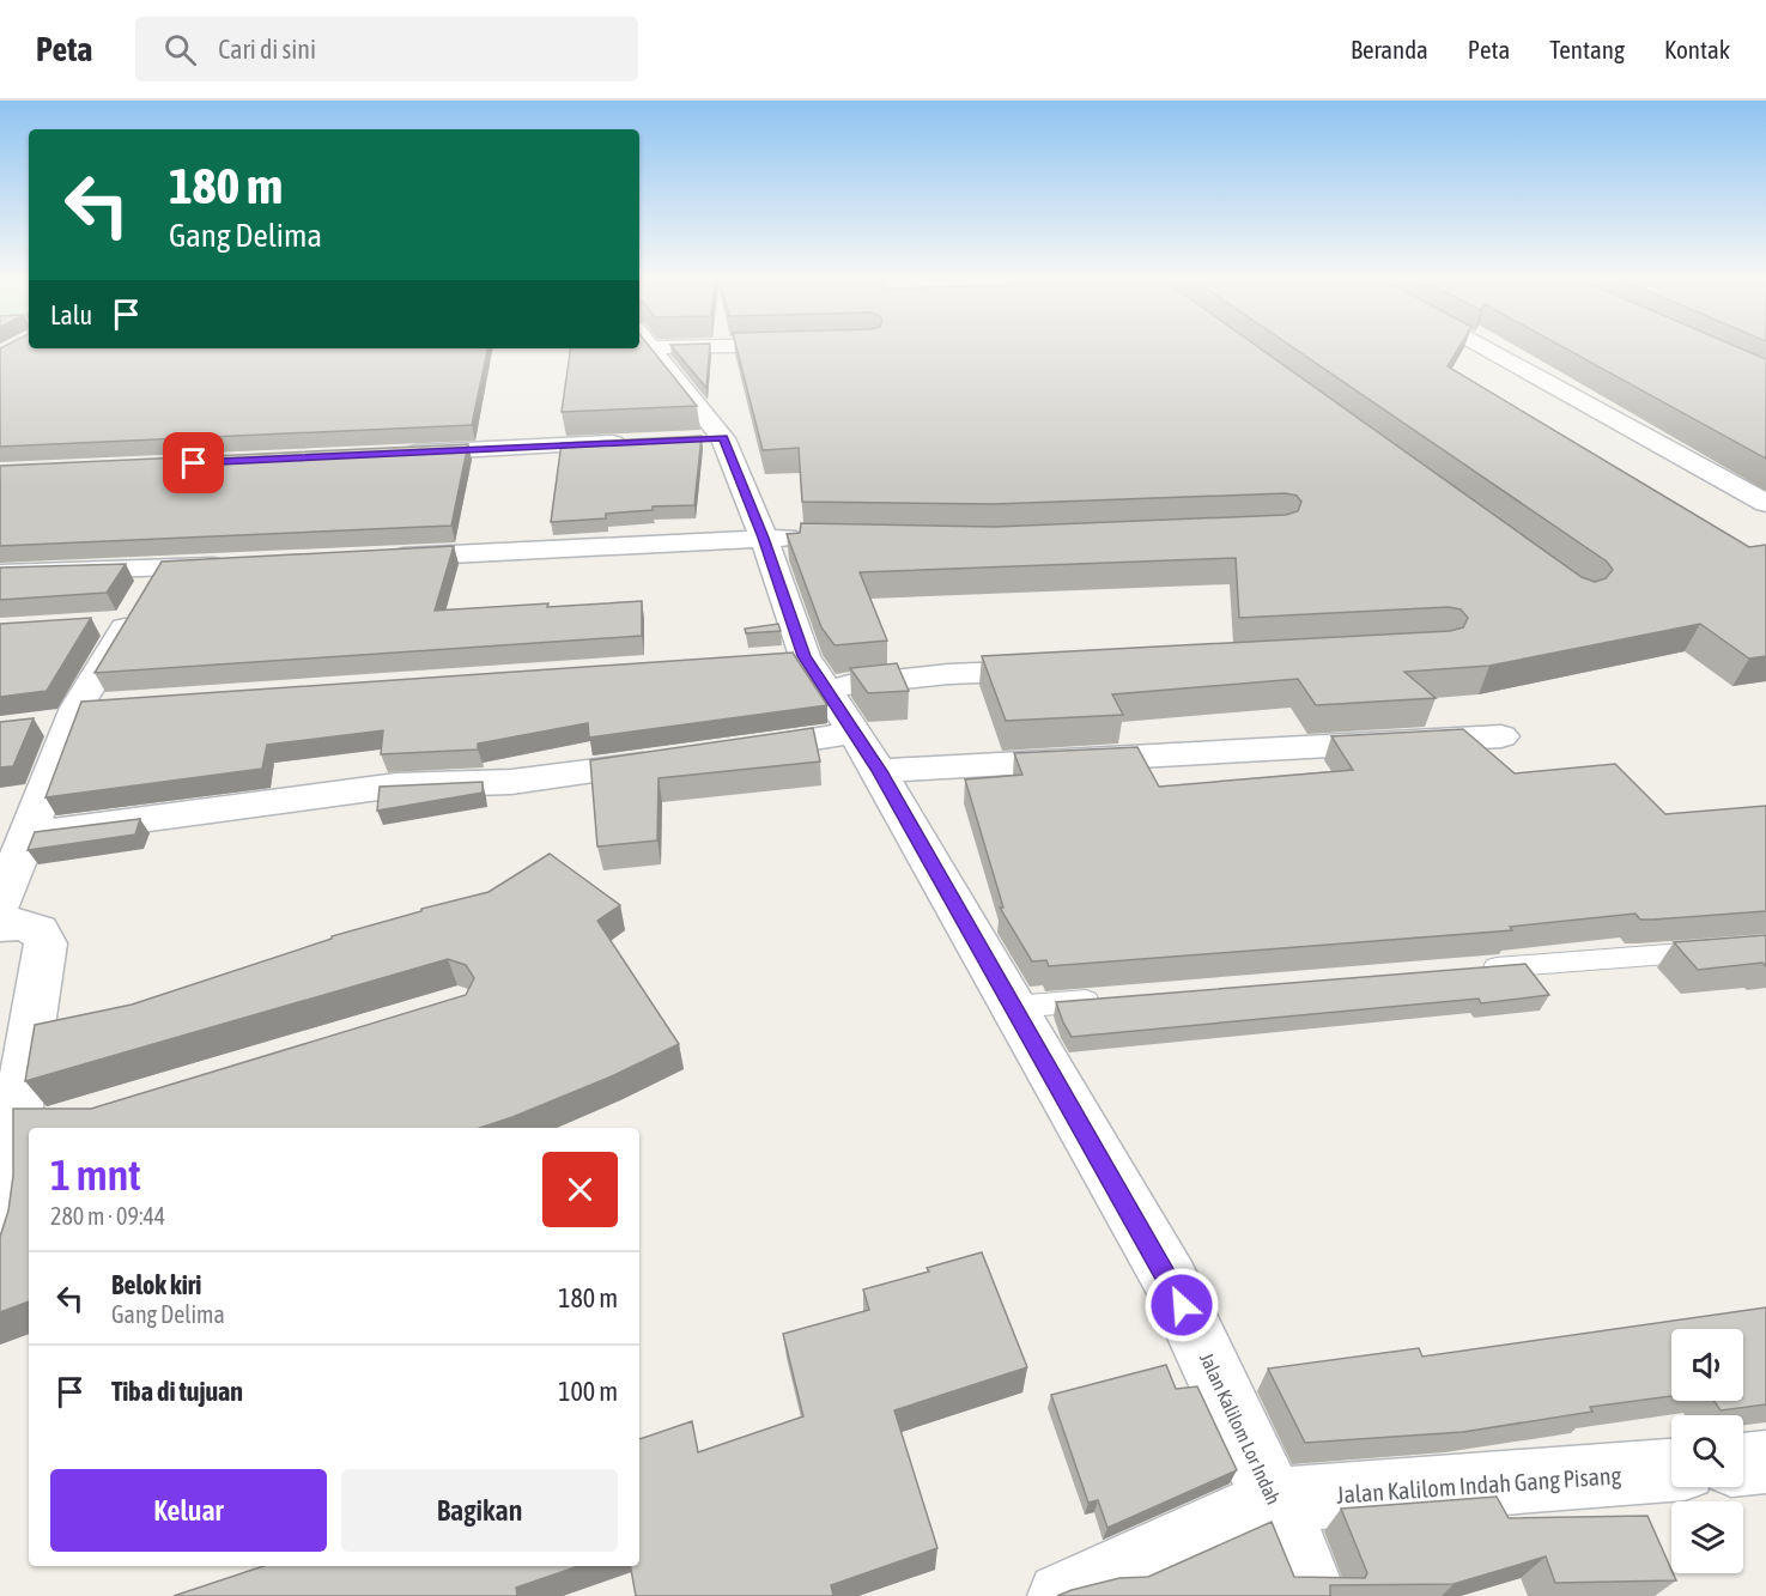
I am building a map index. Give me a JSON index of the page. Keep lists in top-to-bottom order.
{
  "streets": {
    "street": ["Jalan Kalilom Lor Indah", "Jalan Kalilom Indah Gang Pisang"]
  },
  "crossings": [
    ["Jalan Kalilom Lor Indah", "Jalan Kalilom Indah Gang Pisang"]
  ],
  "page": {
    "header": "Peta",
    "search": "Cari di sini",
    "nav": [
      "Beranda",
      "Peta",
      "Tentang",
      "Kontak"
    ],
    "turn": ["180 m", "Gang Delima"],
    "then": "Lalu",
    "heading": ["1 mnt", "280 m · 09:44"],
    "list": [
      {
        "name": "Belok kiri",
        "note": "Gang Delima",
        "value": "180 m"
      },
      {
        "name": "Tiba di tujuan",
        "value": "100 m"
      }
    ],
    "buttons": ["Keluar", "Bagikan"]
  }
}
